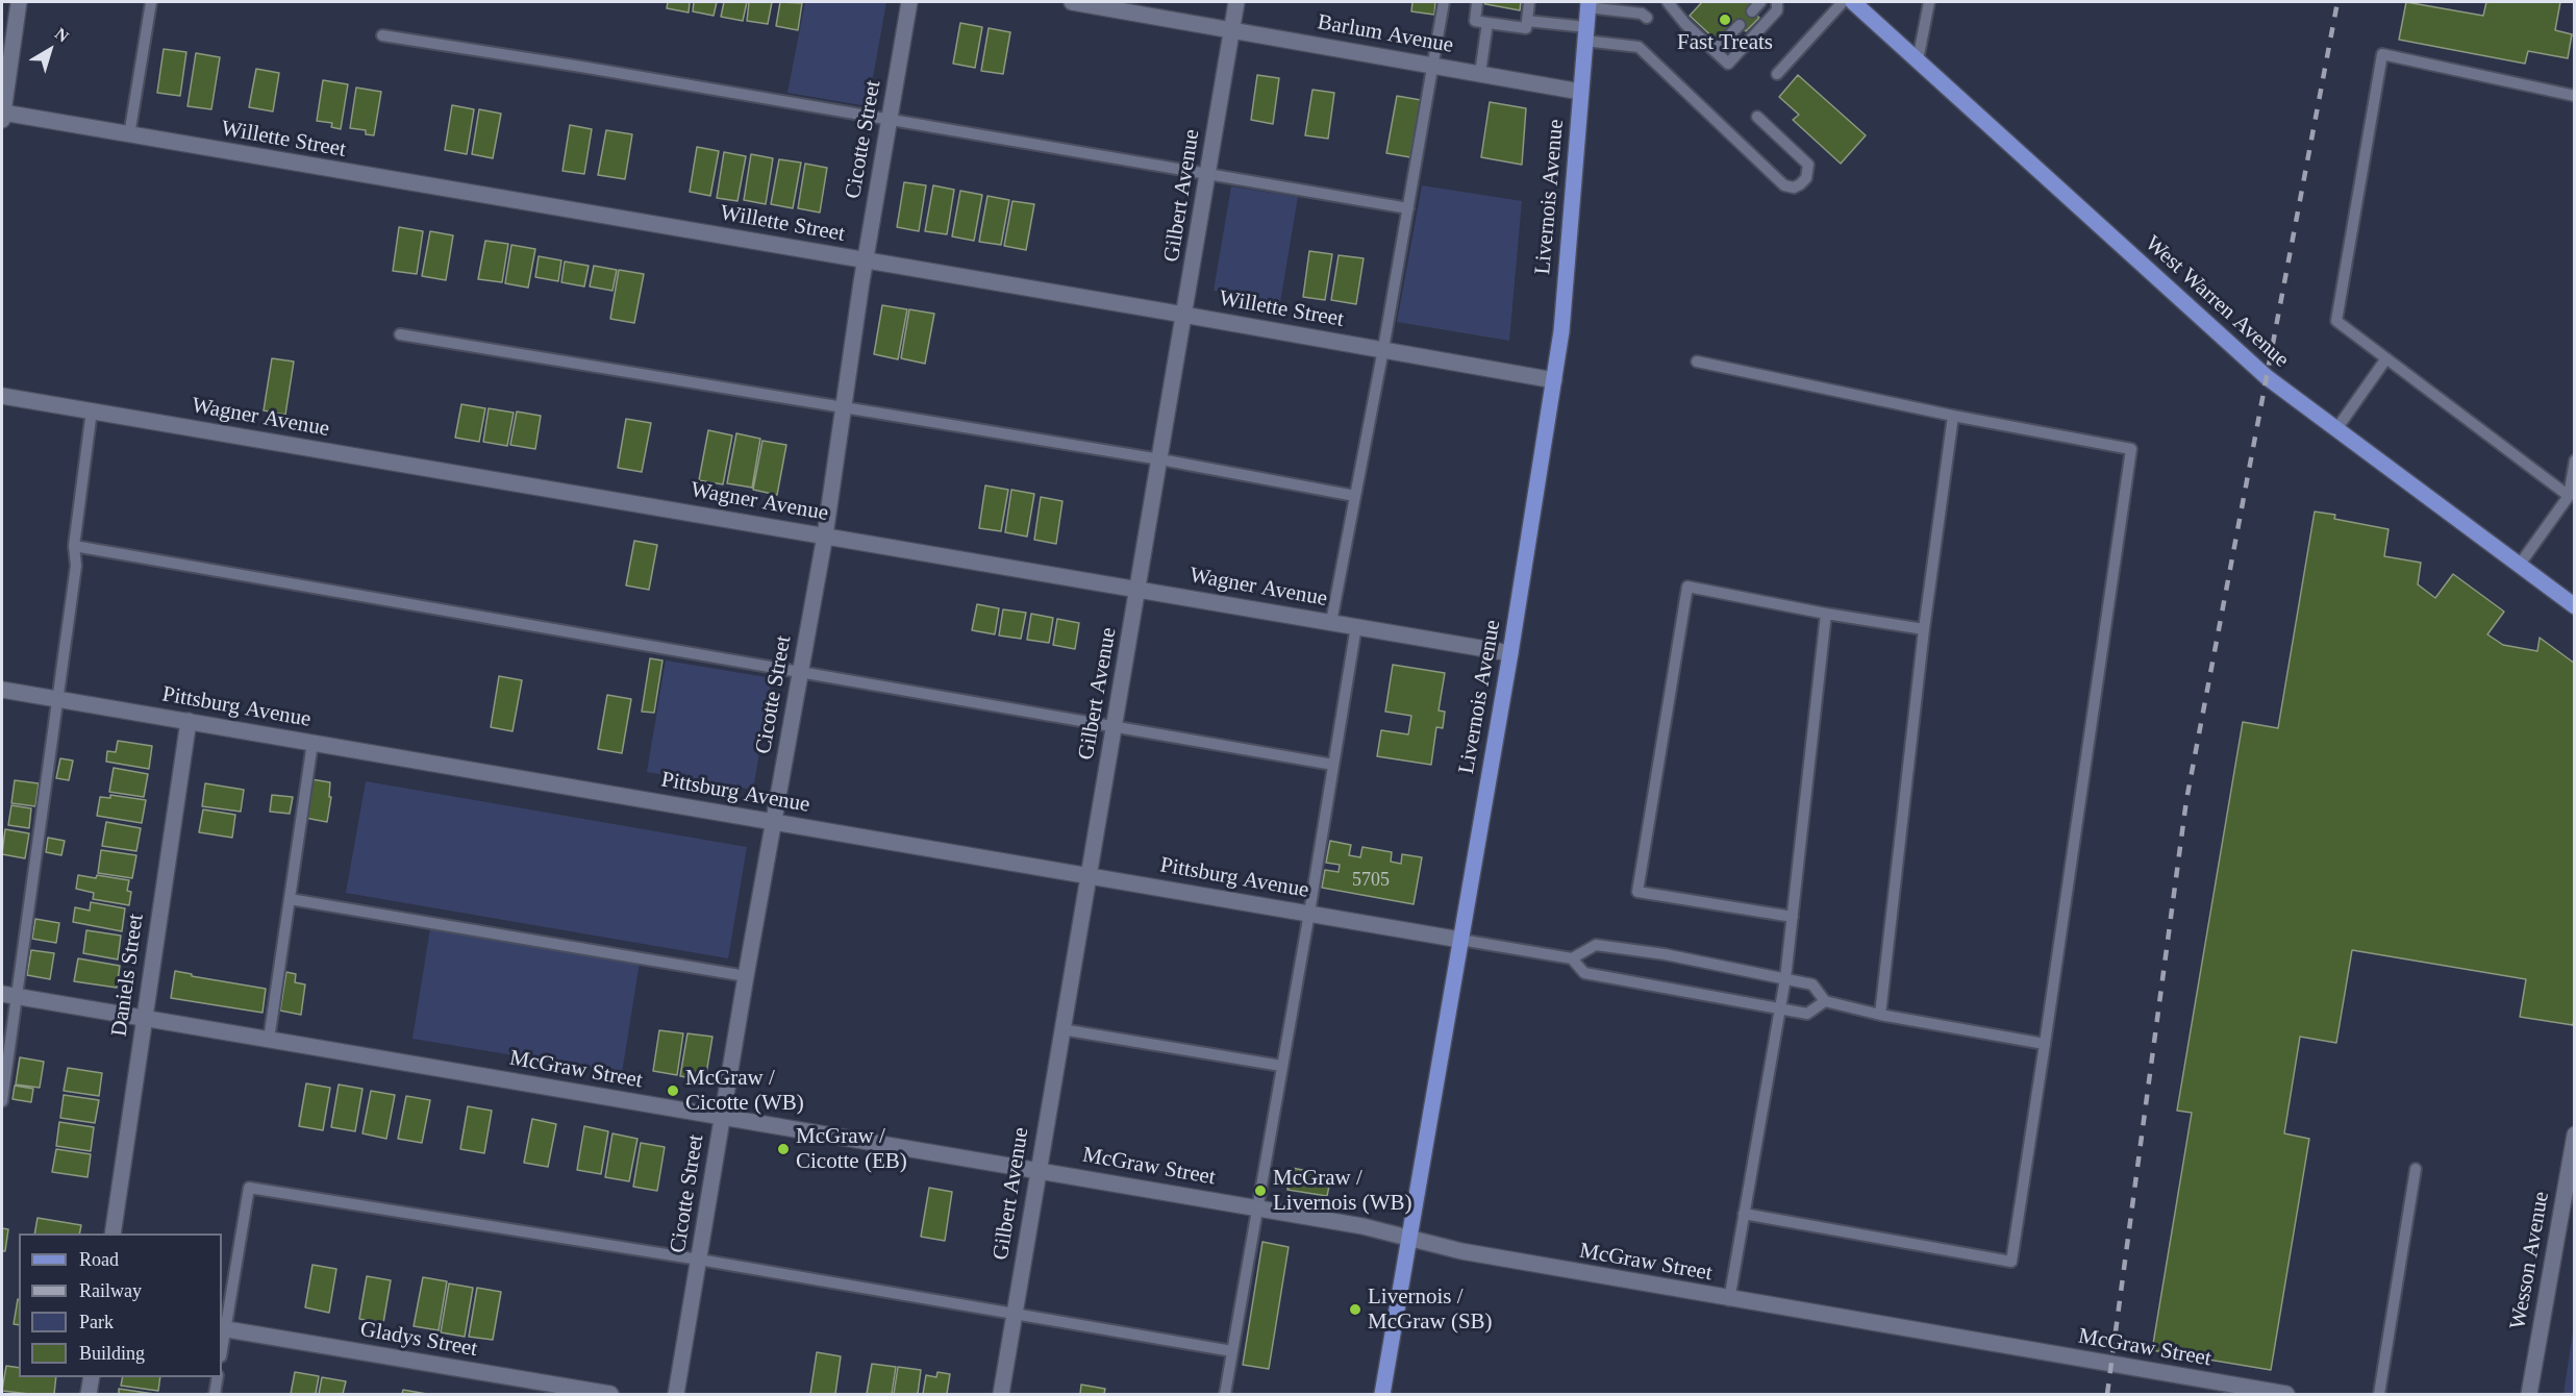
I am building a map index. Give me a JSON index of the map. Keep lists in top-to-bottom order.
{
  "streets": {
    "main road": ["Livernois Avenue", "West Warren Avenue"],
    "street": [
      "Barlum Avenue",
      "Willette Street",
      "Cicotte Street",
      "Gilbert Avenue",
      "Wagner Avenue",
      "Pittsburg Avenue",
      "Daniels Street",
      "McGraw Street",
      "Wesson Avenue",
      "Gladys Street"
    ]
  },
  "crossings": [
    ["Barlum Avenue", "Gilbert Avenue"],
    ["Barlum Avenue", "Livernois Avenue"],
    ["Willette Street", "Cicotte Street"],
    ["Willette Street", "Gilbert Avenue"],
    ["Willette Street", "Livernois Avenue"],
    ["Cicotte Street", "Wagner Avenue"],
    ["Cicotte Street", "Pittsburg Avenue"],
    ["Cicotte Street", "McGraw Street"],
    ["Gilbert Avenue", "Wagner Avenue"],
    ["Gilbert Avenue", "Pittsburg Avenue"],
    ["Gilbert Avenue", "McGraw Street"],
    ["Livernois Avenue", "Wagner Avenue"],
    ["Livernois Avenue", "Pittsburg Avenue"],
    ["Livernois Avenue", "McGraw Street"],
    ["Pittsburg Avenue", "Daniels Street"],
    ["Daniels Street", "McGraw Street"]
  ],
  "places": [
    "Fast Treats",
    "McGraw / Cicotte (WB)",
    "McGraw / Cicotte (EB)",
    "McGraw / Livernois (WB)",
    "Livernois / McGraw (SB)"
  ],
  "house_numbers": ["5705"],
  "legend": [
    "Road",
    "Railway",
    "Park",
    "Building"
  ],
  "north": "top right"
}
